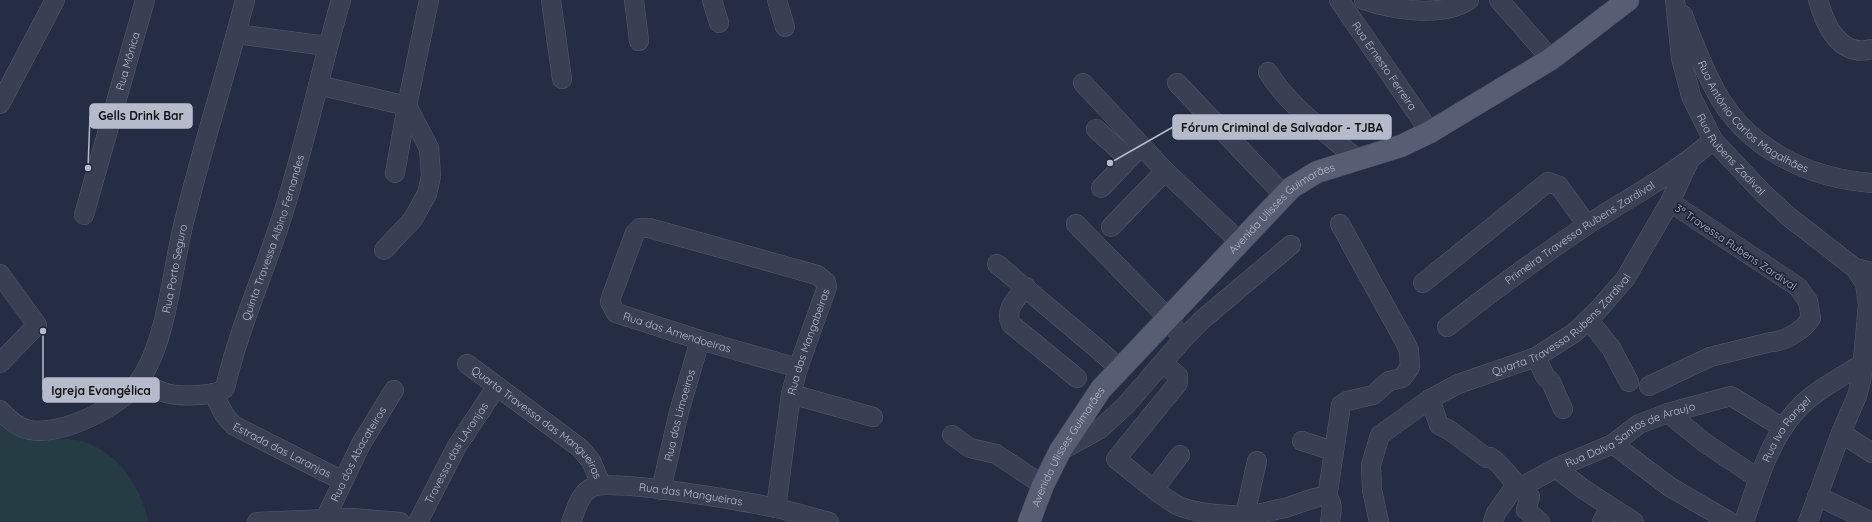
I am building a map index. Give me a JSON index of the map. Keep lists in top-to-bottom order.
{
  "streets": {
    "main road": ["Avenida Ulisses Guimarães"],
    "street": [
      "Rua Mônica",
      "Rua Ernesto Ferreira",
      "Rua Antônio Carlos Magalhães",
      "Rua Rubens Zadival",
      "Primeira Travessa Rubens Zardival",
      "Quinta Travessa Albino Fernandes",
      "3ª Travessa Rubens Zardival",
      "Rua Porto Seguro",
      "Quarta Travessa Rubens Zardival",
      "Rua das Amendoeiras",
      "Rua das Mangabeiras",
      "Rua dos Limoeiros",
      "Quarta Travessa das Mangueiras",
      "Rua Ivo Rangel",
      "Rua Dalva Santos de Araujo",
      "Estrada das Laranjas",
      "Rua dos Abacateiros",
      "Travessa das LAranjas",
      "Rua das Mangueiras"
    ]
  },
  "crossings": [
    ["Rua Ernesto Ferreira", "Avenida Ulisses Guimarães"],
    ["Rua Antônio Carlos Magalhães", "Rua Rubens Zadival"],
    ["Rua Rubens Zadival", "Primeira Travessa Rubens Zardival"],
    ["Rua Rubens Zadival", "Rua Ivo Rangel"],
    ["Primeira Travessa Rubens Zardival", "Quarta Travessa Rubens Zardival"],
    ["Quinta Travessa Albino Fernandes", "Estrada das Laranjas"],
    ["3ª Travessa Rubens Zardival", "Quarta Travessa Rubens Zardival"],
    ["Rua das Amendoeiras", "Rua das Mangabeiras"],
    ["Rua das Amendoeiras", "Rua dos Limoeiros"],
    ["Rua das Mangabeiras", "Rua das Mangueiras"],
    ["Rua dos Limoeiros", "Rua das Mangueiras"],
    ["Quarta Travessa das Mangueiras", "Travessa das LAranjas"],
    ["Quarta Travessa das Mangueiras", "Rua das Mangueiras"],
    ["Rua Ivo Rangel", "Rua Dalva Santos de Araujo"],
    ["Estrada das Laranjas", "Rua dos Abacateiros"]
  ],
  "places": ["Fórum Criminal de Salvador - TJBA", "Gells Drink Bar", "Igreja Evangélica"]
}
